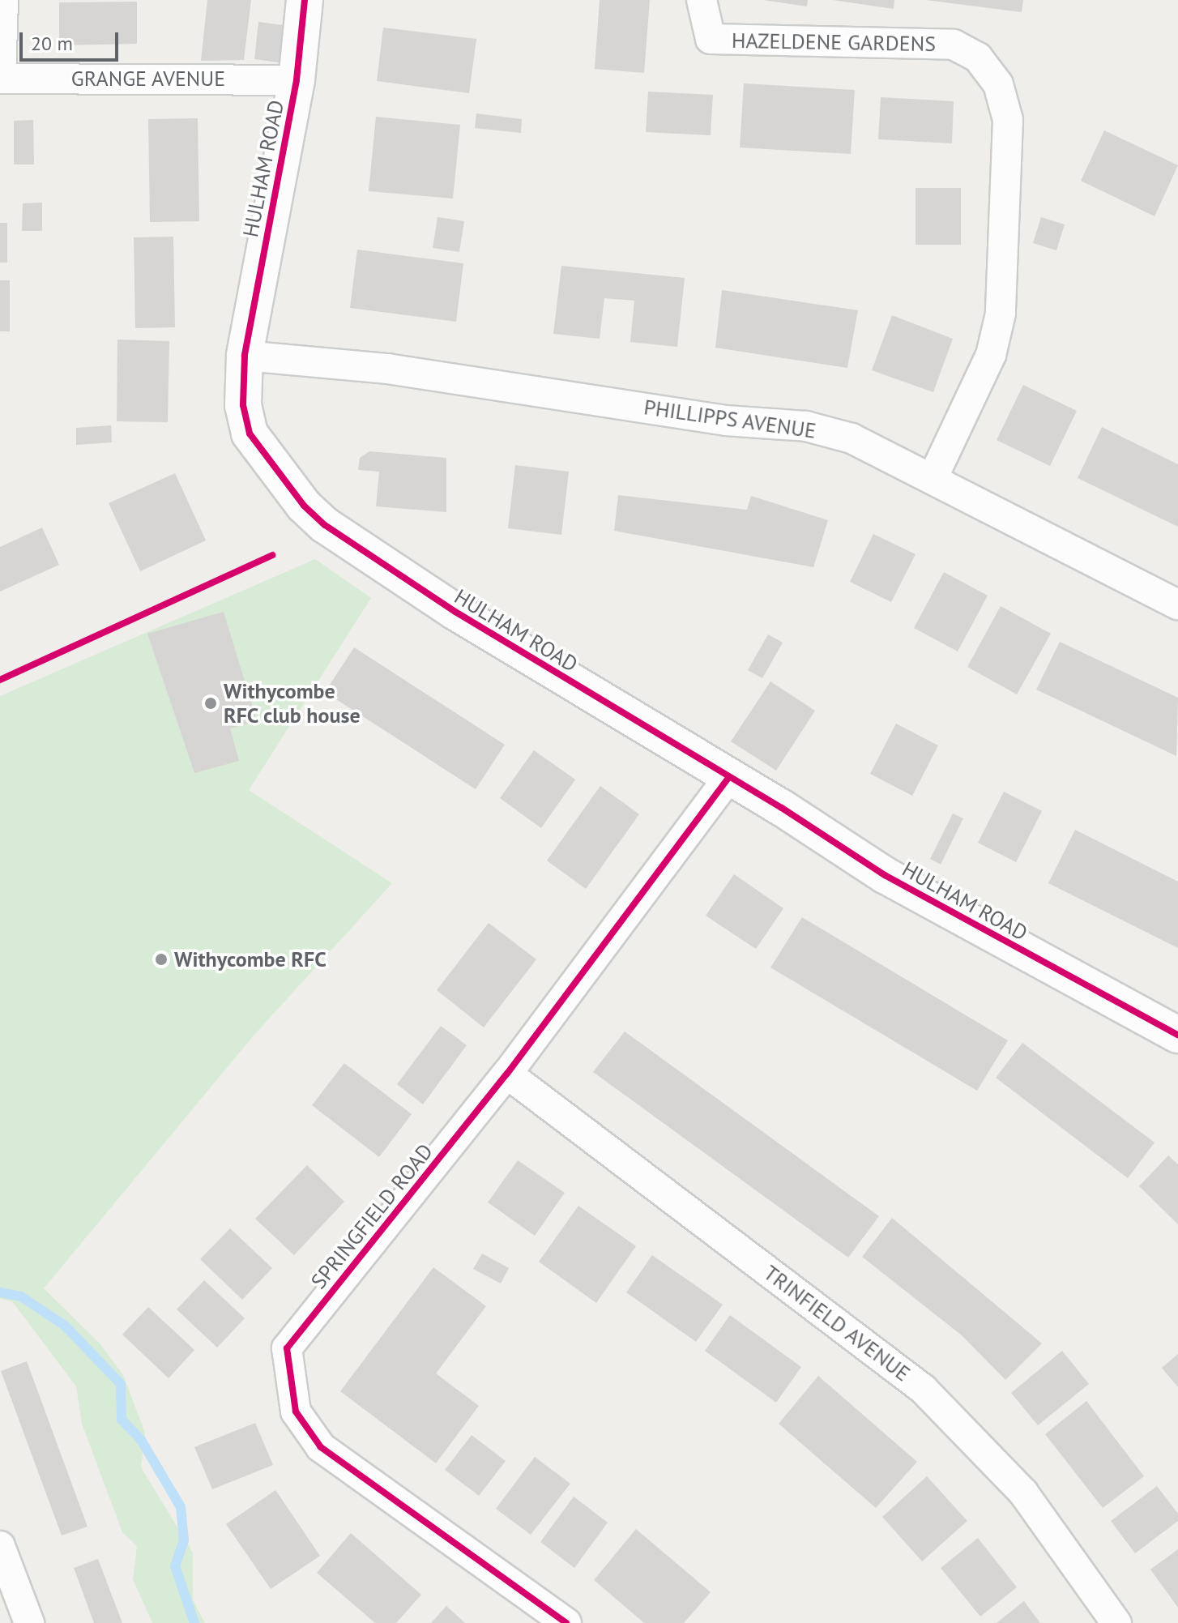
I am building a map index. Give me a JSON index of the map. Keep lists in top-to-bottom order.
{
  "streets": {
    "street": [
      "HAZELDENE GARDENS",
      "GRANGE AVENUE",
      "HULHAM ROAD",
      "PHILLIPPS AVENUE",
      "SPRINGFIELD ROAD",
      "TRINFIELD AVENUE"
    ]
  },
  "crossings": [
    ["HAZELDENE GARDENS", "PHILLIPPS AVENUE"],
    ["GRANGE AVENUE", "HULHAM ROAD"],
    ["HULHAM ROAD", "PHILLIPPS AVENUE"],
    ["HULHAM ROAD", "SPRINGFIELD ROAD"],
    ["SPRINGFIELD ROAD", "TRINFIELD AVENUE"]
  ],
  "places": ["Withycombe RFC club house", "Withycombe RFC"],
  "scale_bar": "20 m"
}
